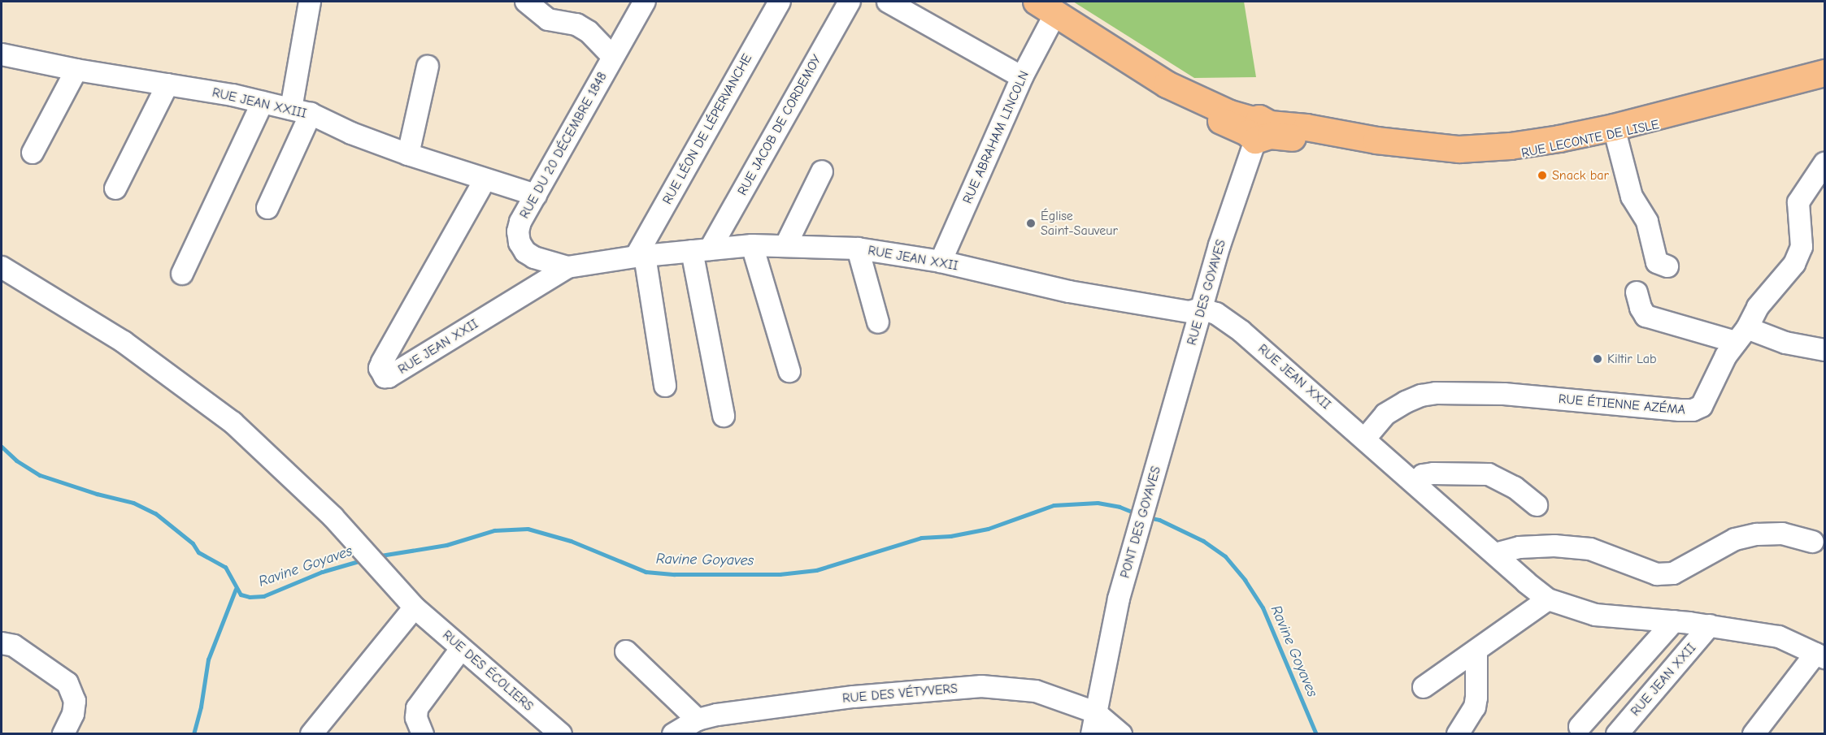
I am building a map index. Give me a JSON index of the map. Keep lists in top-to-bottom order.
{
  "streets": {
    "main road": ["RUE LECONTE DE LISLE"],
    "street": [
      "RUE JEAN XXIII",
      "RUE JACOB DE CORDEMOY",
      "RUE LÉON DE LÉPERVANCHE",
      "RUE ABRAHAM LINCOLN",
      "RUE DU 20 DÉCEMBRE 1848",
      "RUE JEAN XXII",
      "RUE DES GOYAVES",
      "RUE ÉTIENNE AZÉMA",
      "PONT DES GOYAVES",
      "RUE DES ÉCOLIERS",
      "RUE DES VÉTYVERS"
    ]
  },
  "crossings": [
    ["RUE JEAN XXIII", "RUE DU 20 DÉCEMBRE 1848"],
    ["RUE JEAN XXIII", "RUE JEAN XXII"],
    ["RUE JACOB DE CORDEMOY", "RUE JEAN XXII"],
    ["RUE LÉON DE LÉPERVANCHE", "RUE JEAN XXII"],
    ["RUE ABRAHAM LINCOLN", "RUE LECONTE DE LISLE"],
    ["RUE ABRAHAM LINCOLN", "RUE JEAN XXII"],
    ["RUE LECONTE DE LISLE", "RUE DES GOYAVES"],
    ["RUE DU 20 DÉCEMBRE 1848", "RUE JEAN XXII"],
    ["RUE JEAN XXII", "RUE DES GOYAVES"],
    ["RUE JEAN XXII", "RUE ÉTIENNE AZÉMA"],
    ["RUE DES GOYAVES", "PONT DES GOYAVES"],
    ["PONT DES GOYAVES", "RUE DES VÉTYVERS"]
  ],
  "water": ["Ravine Goyaves"],
  "places": ["Snack bar", "Église Saint-Sauveur", "Kiltir Lab"]
}
